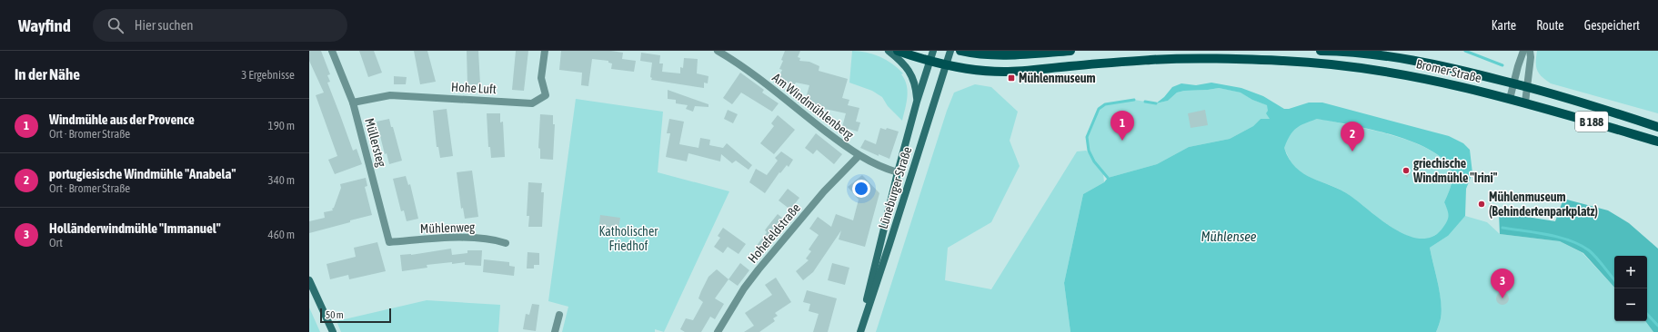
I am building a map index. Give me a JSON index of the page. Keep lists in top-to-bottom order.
{
  "streets": {
    "main road": ["Bromer Straße", "B 188"],
    "street": [
      "Hohe Luft",
      "Am Windmühlenberg",
      "Müllersteg",
      "Lüneburger Straße",
      "Mühlenweg",
      "Hohefeldstraße"
    ]
  },
  "crossings": [
    ["Bromer Straße", "B 188"],
    ["Bromer Straße", "Lüneburger Straße"],
    ["Hohe Luft", "Müllersteg"],
    ["Am Windmühlenberg", "Lüneburger Straße"],
    ["Am Windmühlenberg", "Hohefeldstraße"],
    ["B 188", "Lüneburger Straße"],
    ["Müllersteg", "Mühlenweg"]
  ],
  "water": ["Mühlensee"],
  "parks": ["Katholischer Friedhof"],
  "places": {
    "transit": ["Mühlenmuseum"],
    "other": ["griechische Windmühle \"Irini\"", "Mühlenmuseum (Behindertenparkplatz)"]
  },
  "scale_bar": "50 m",
  "page": {
    "header": "Wayfind",
    "search": "Hier suchen",
    "nav": ["Karte", "Route", "Gespeichert"],
    "heading": ["In der Nähe", "3 Ergebnisse"],
    "list": [
      {
        "mark": "1",
        "name": "Windmühle aus der Provence",
        "note": "Ort · Bromer Straße",
        "value": "190 m"
      },
      {
        "mark": "2",
        "name": "portugiesische Windmühle \"Anabela\"",
        "note": "Ort · Bromer Straße",
        "value": "340 m"
      },
      {
        "mark": "3",
        "name": "Holländerwindmühle \"Immanuel\"",
        "note": "Ort",
        "value": "460 m"
      }
    ],
    "pins": ["1", "2", "3"],
    "map_buttons": ["+", "−"],
    "scale": "50 m"
  }
}
